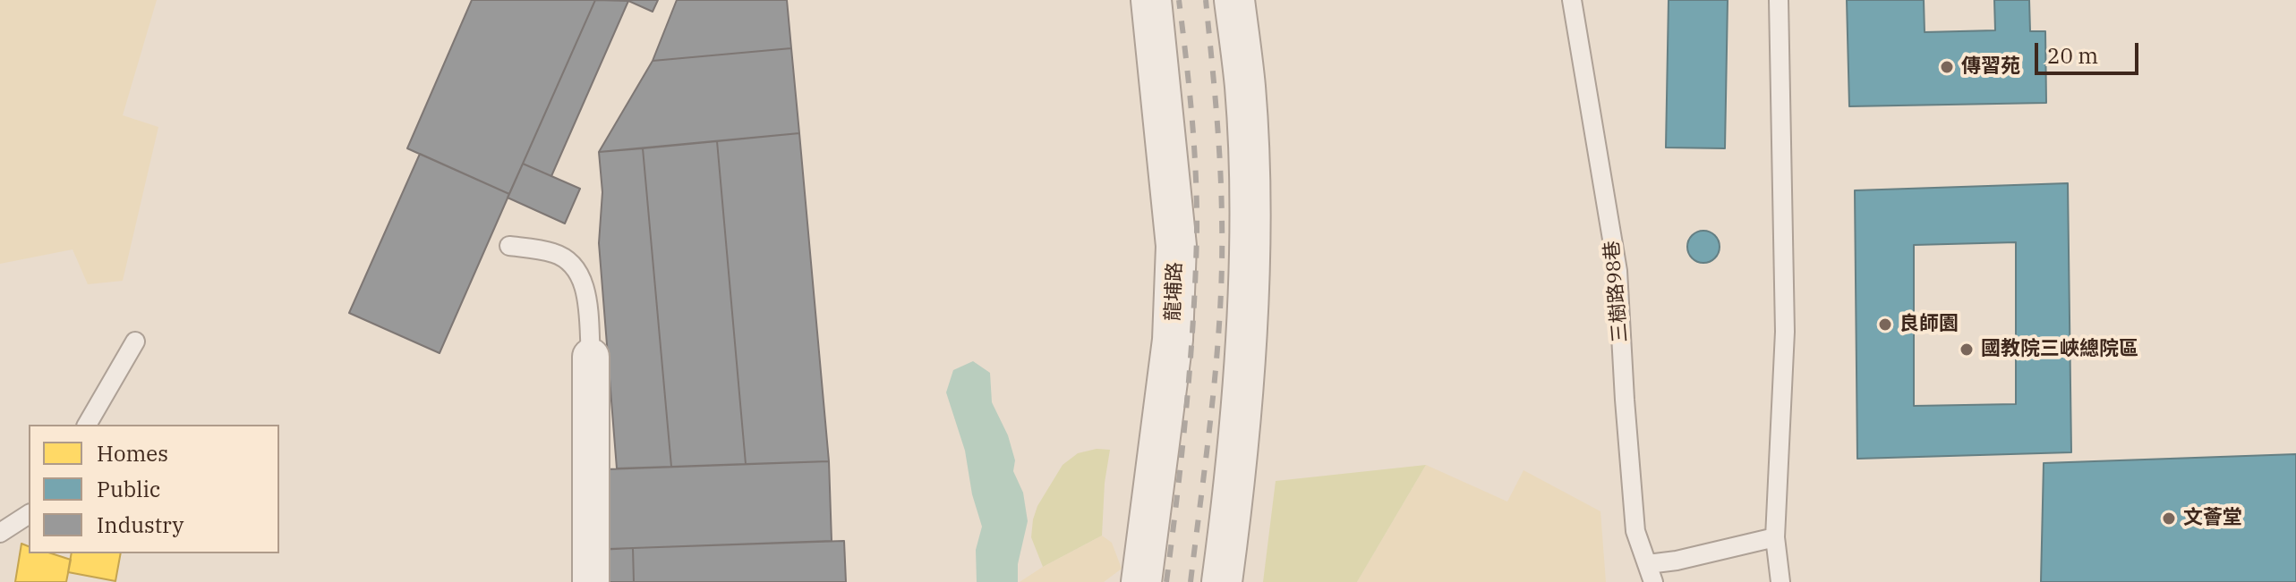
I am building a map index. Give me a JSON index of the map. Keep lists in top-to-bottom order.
{
  "streets": {
    "street": ["龍埔路"],
    "lane": ["三樹路98巷"]
  },
  "places": [
    "傳習苑",
    "良師園",
    "國教院三峽總院區",
    "文薈堂"
  ],
  "legend": ["Homes", "Public", "Industry"],
  "scale_bar": "20 m"
}
